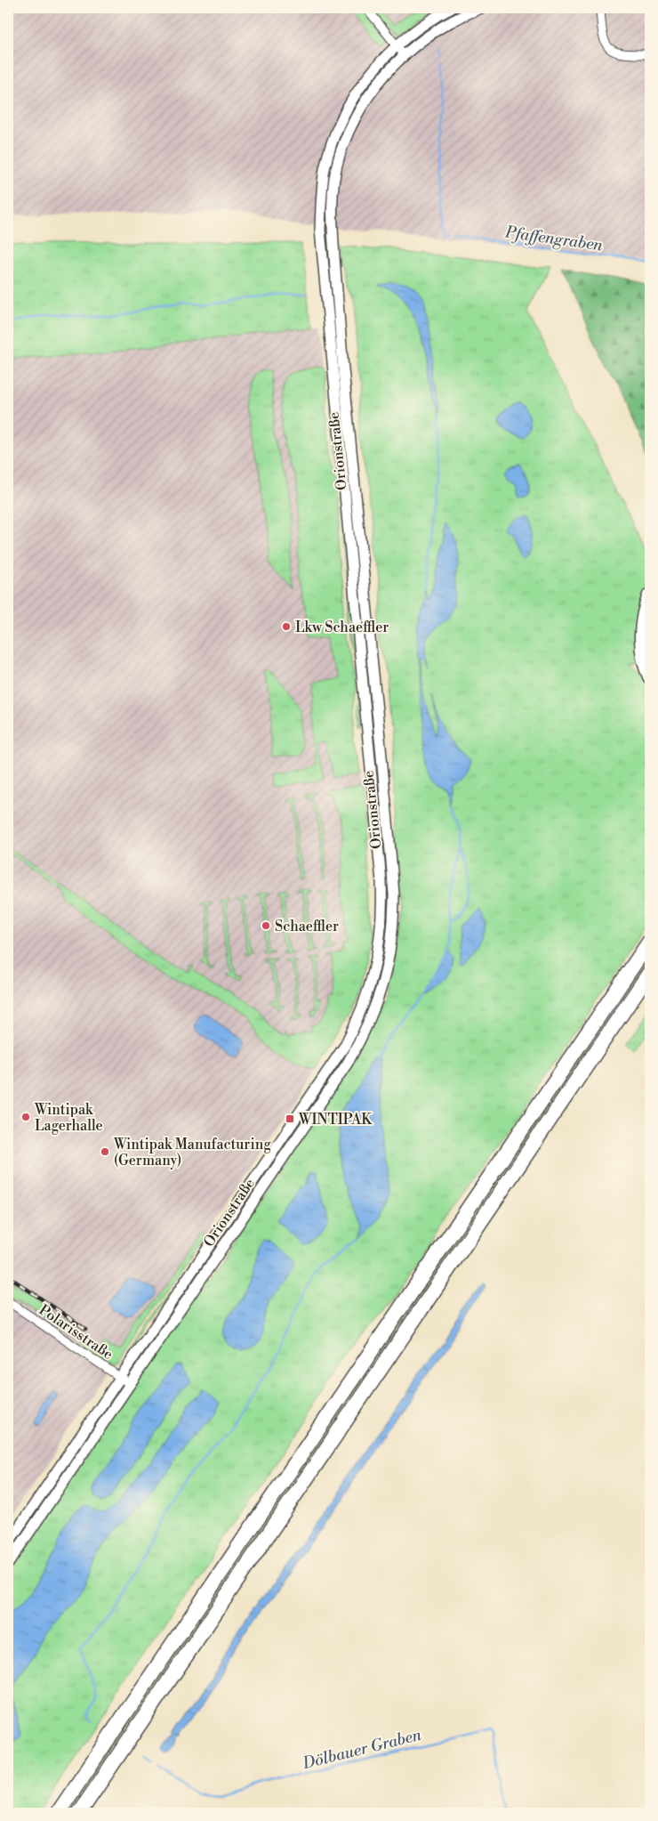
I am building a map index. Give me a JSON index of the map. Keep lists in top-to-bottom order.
{
  "streets": {
    "street": ["Orionstraße", "Polarisstraße"]
  },
  "crossings": [
    ["Orionstraße", "Polarisstraße"]
  ],
  "water": ["Pfaffengraben", "Dölbauer Graben"],
  "places": {
    "other": [
      "Lkw Schaeffler",
      "Schaeffler",
      "Wintipak Lagerhalle",
      "Wintipak Manufacturing (Germany)"
    ],
    "transit": ["WINTIPAK"]
  }
}
